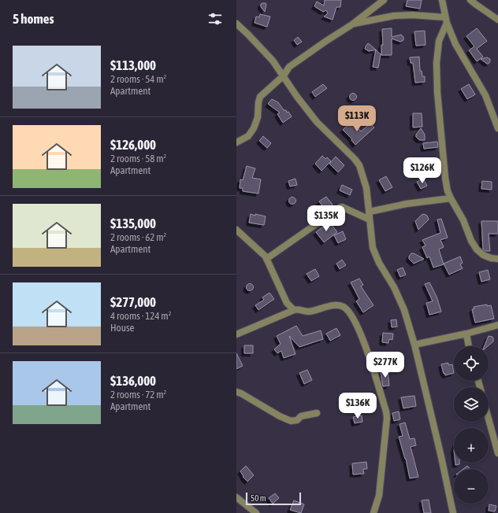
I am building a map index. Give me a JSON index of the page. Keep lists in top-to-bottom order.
{
  "scale_bar": "50 m",
  "page": {
    "heading": "5 homes",
    "list": [
      {
        "name": "$113,000",
        "note": "2 rooms · 54 m² · Apartment"
      },
      {
        "name": "$126,000",
        "note": "2 rooms · 58 m² · Apartment"
      },
      {
        "name": "$135,000",
        "note": "2 rooms · 62 m² · Apartment"
      },
      {
        "name": "$277,000",
        "note": "4 rooms · 124 m² · House"
      },
      {
        "name": "$136,000",
        "note": "2 rooms · 72 m² · Apartment"
      }
    ],
    "price": [
      "$113K",
      "$126K",
      "$135K",
      "$277K",
      "$136K"
    ],
    "map_buttons": ["+", "−"],
    "scale": "50 m"
  }
}
